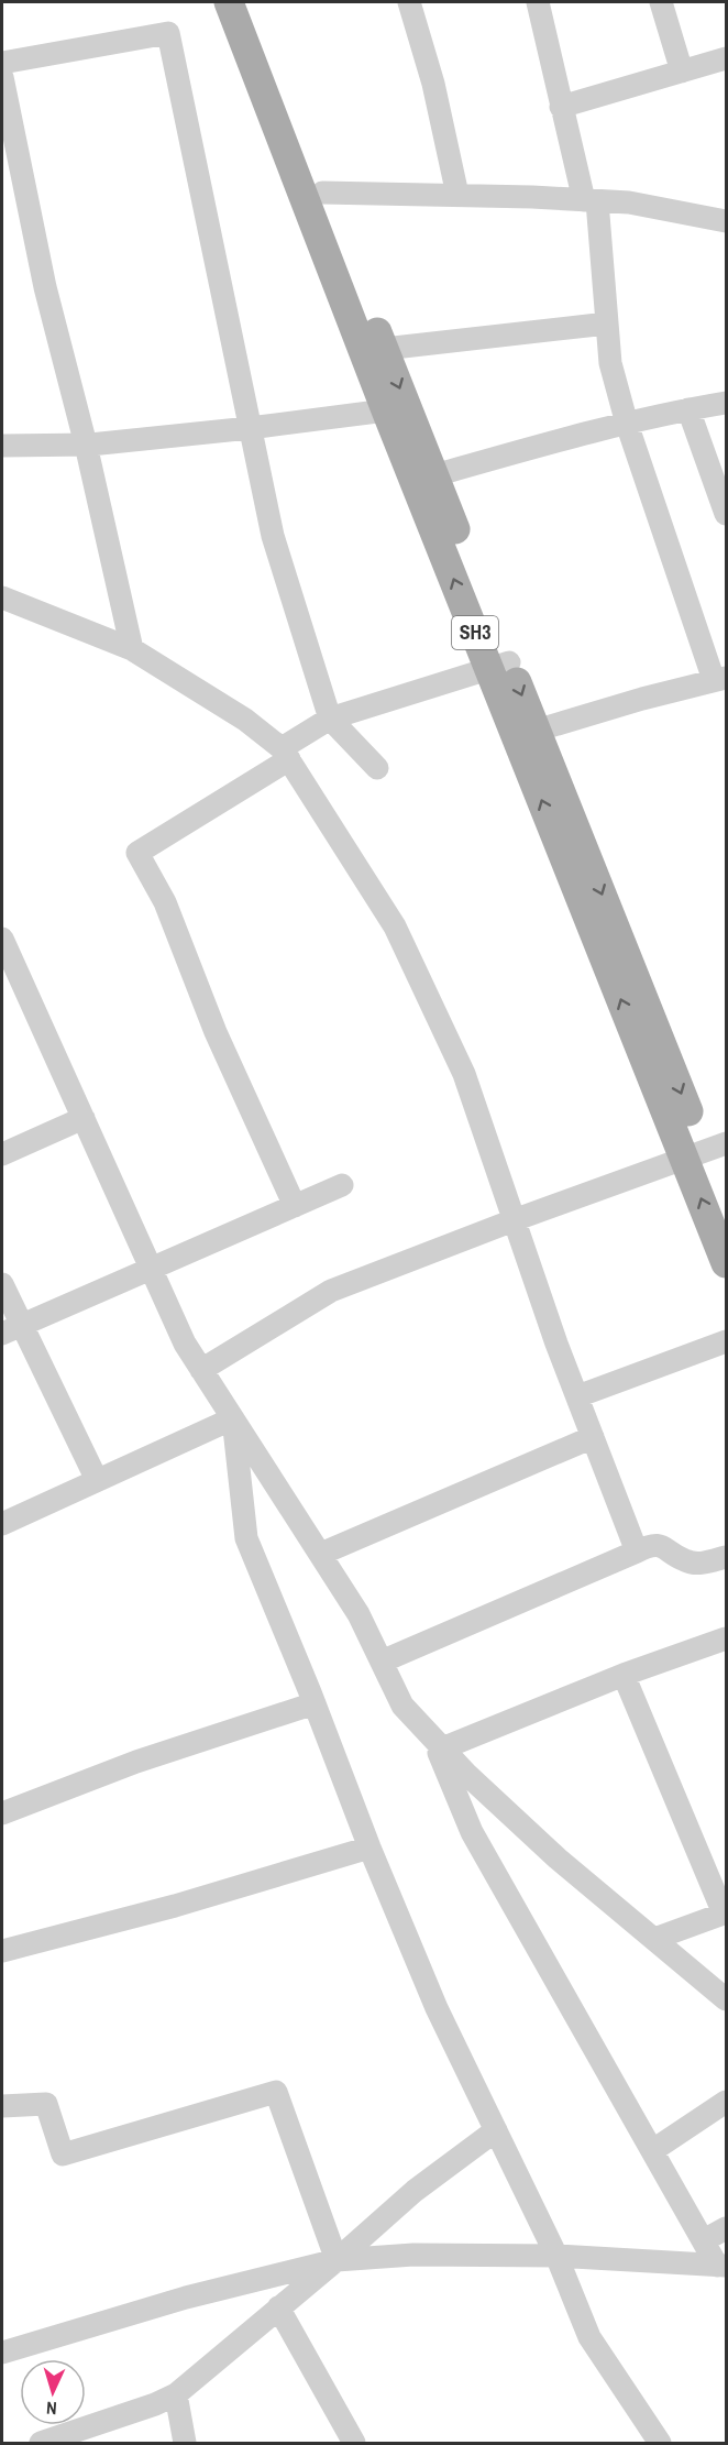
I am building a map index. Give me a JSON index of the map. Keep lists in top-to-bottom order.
{
  "streets": {
    "main road": ["SH3"]
  },
  "north": "bottom"
}
